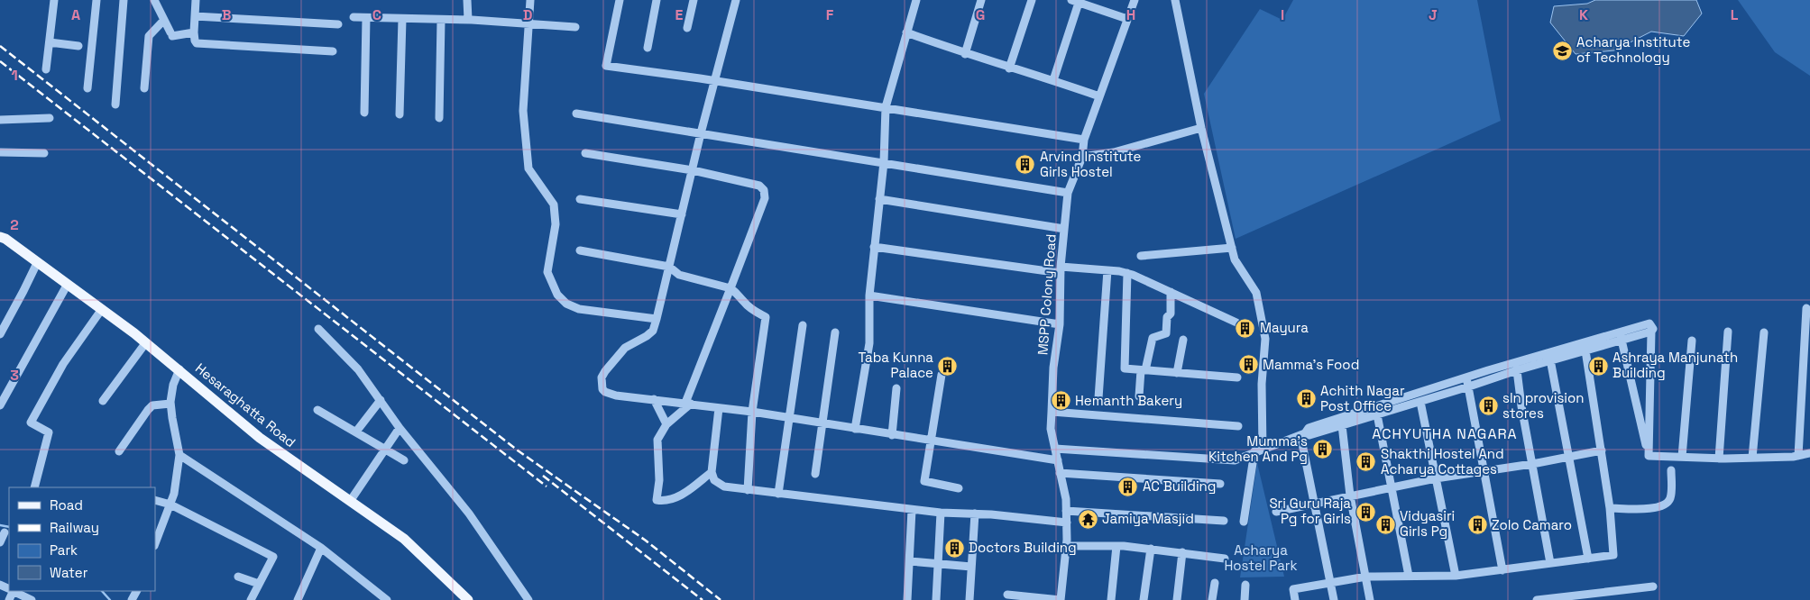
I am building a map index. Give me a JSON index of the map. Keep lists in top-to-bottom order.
{
  "streets": {
    "main road": ["Hesaraghatta Road"],
    "street": ["MSPP Colony Road"]
  },
  "districts": ["ACHYUTHA NAGARA"],
  "parks": ["Acharya Hostel Park"],
  "places": {
    "school or university": ["Acharya Institute of Technology"],
    "building": [
      "Arvind Institute Girls Hostel",
      "Mayura",
      "Mamma's Food",
      "Taba Kunna Palace",
      "Ashraya Manjunath Building",
      "Achith Nagar Post Office",
      "Hemanth Bakery",
      "sln provision stores",
      "Mumma's Kitchen And Pg",
      "Shakthi Hostel And Acharya Cottages",
      "AC Building",
      "Sri Guru Raja Pg for Girls",
      "Vidyasiri Girls Pg",
      "Zolo Camaro",
      "Doctors Building"
    ],
    "temple": ["Jamiya Masjid"]
  },
  "legend": [
    "Road",
    "Railway",
    "Park",
    "Water"
  ],
  "grid": {
    "columns": [
      "A",
      "B",
      "C",
      "D",
      "E",
      "F",
      "G",
      "H",
      "I",
      "J",
      "K",
      "L"
    ],
    "rows": ["1", "2", "3"]
  }
}
